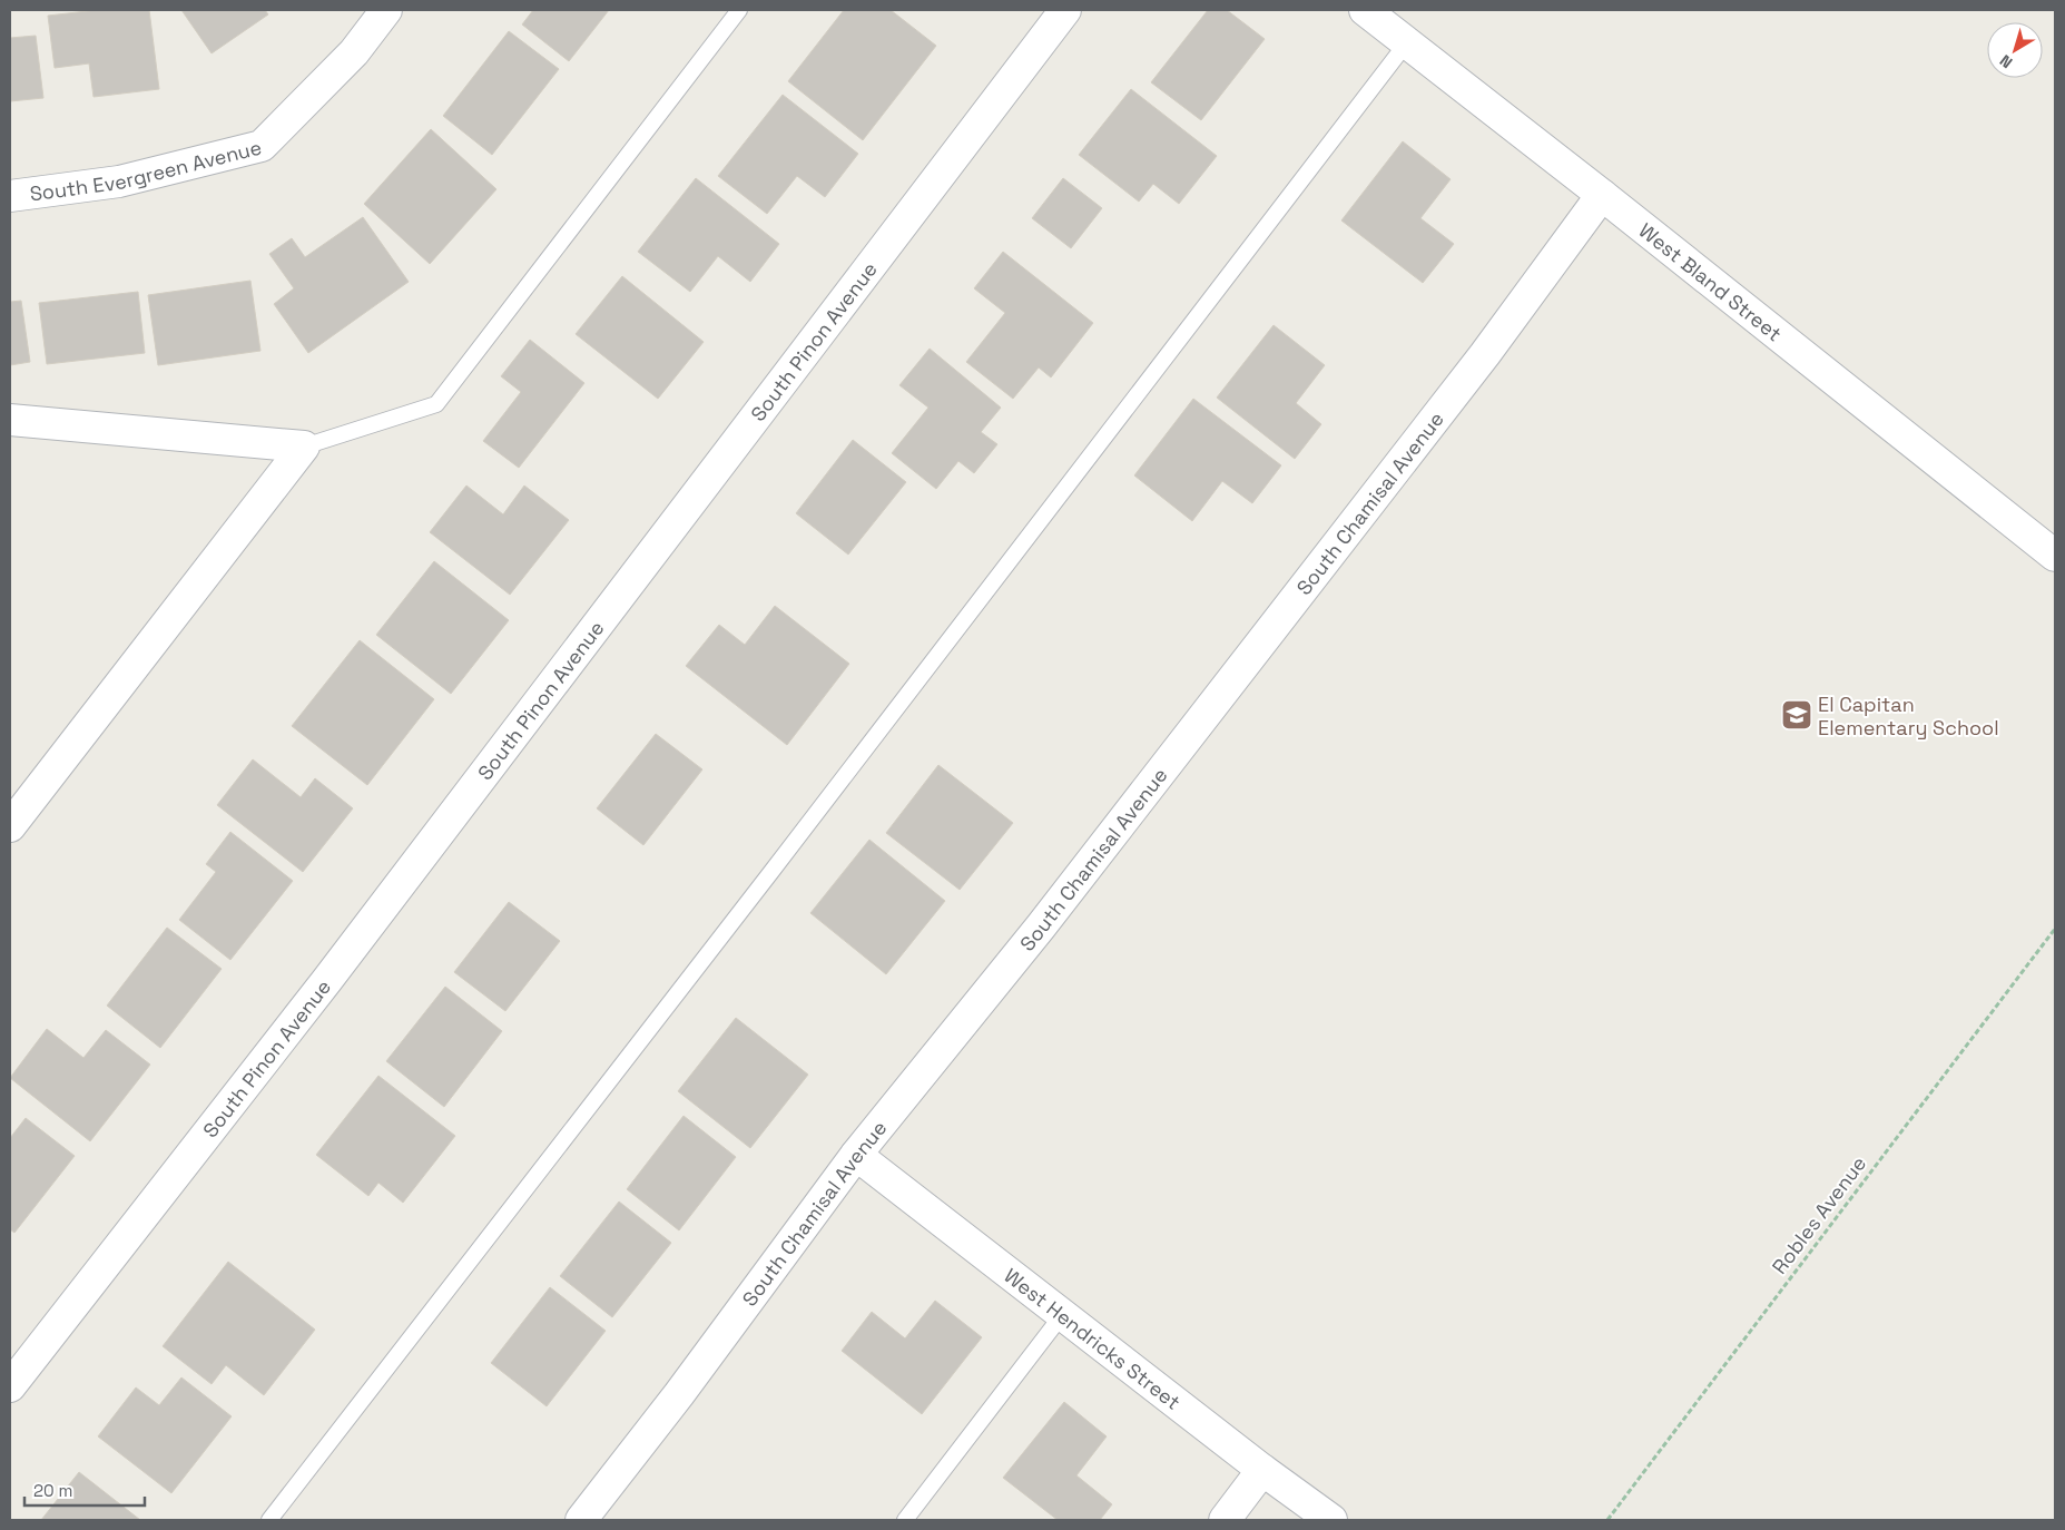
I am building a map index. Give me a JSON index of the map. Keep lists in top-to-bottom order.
{
  "streets": {
    "street": [
      "South Evergreen Avenue",
      "West Bland Street",
      "South Pinon Avenue",
      "South Chamisal Avenue",
      "West Hendricks Street"
    ],
    "path": ["Robles Avenue"]
  },
  "crossings": [
    ["West Bland Street", "South Chamisal Avenue"],
    ["South Chamisal Avenue", "West Hendricks Street"]
  ],
  "places": {
    "school or university": ["El Capitan Elementary School"]
  },
  "scale_bar": "20 m",
  "north": "bottom left"
}
